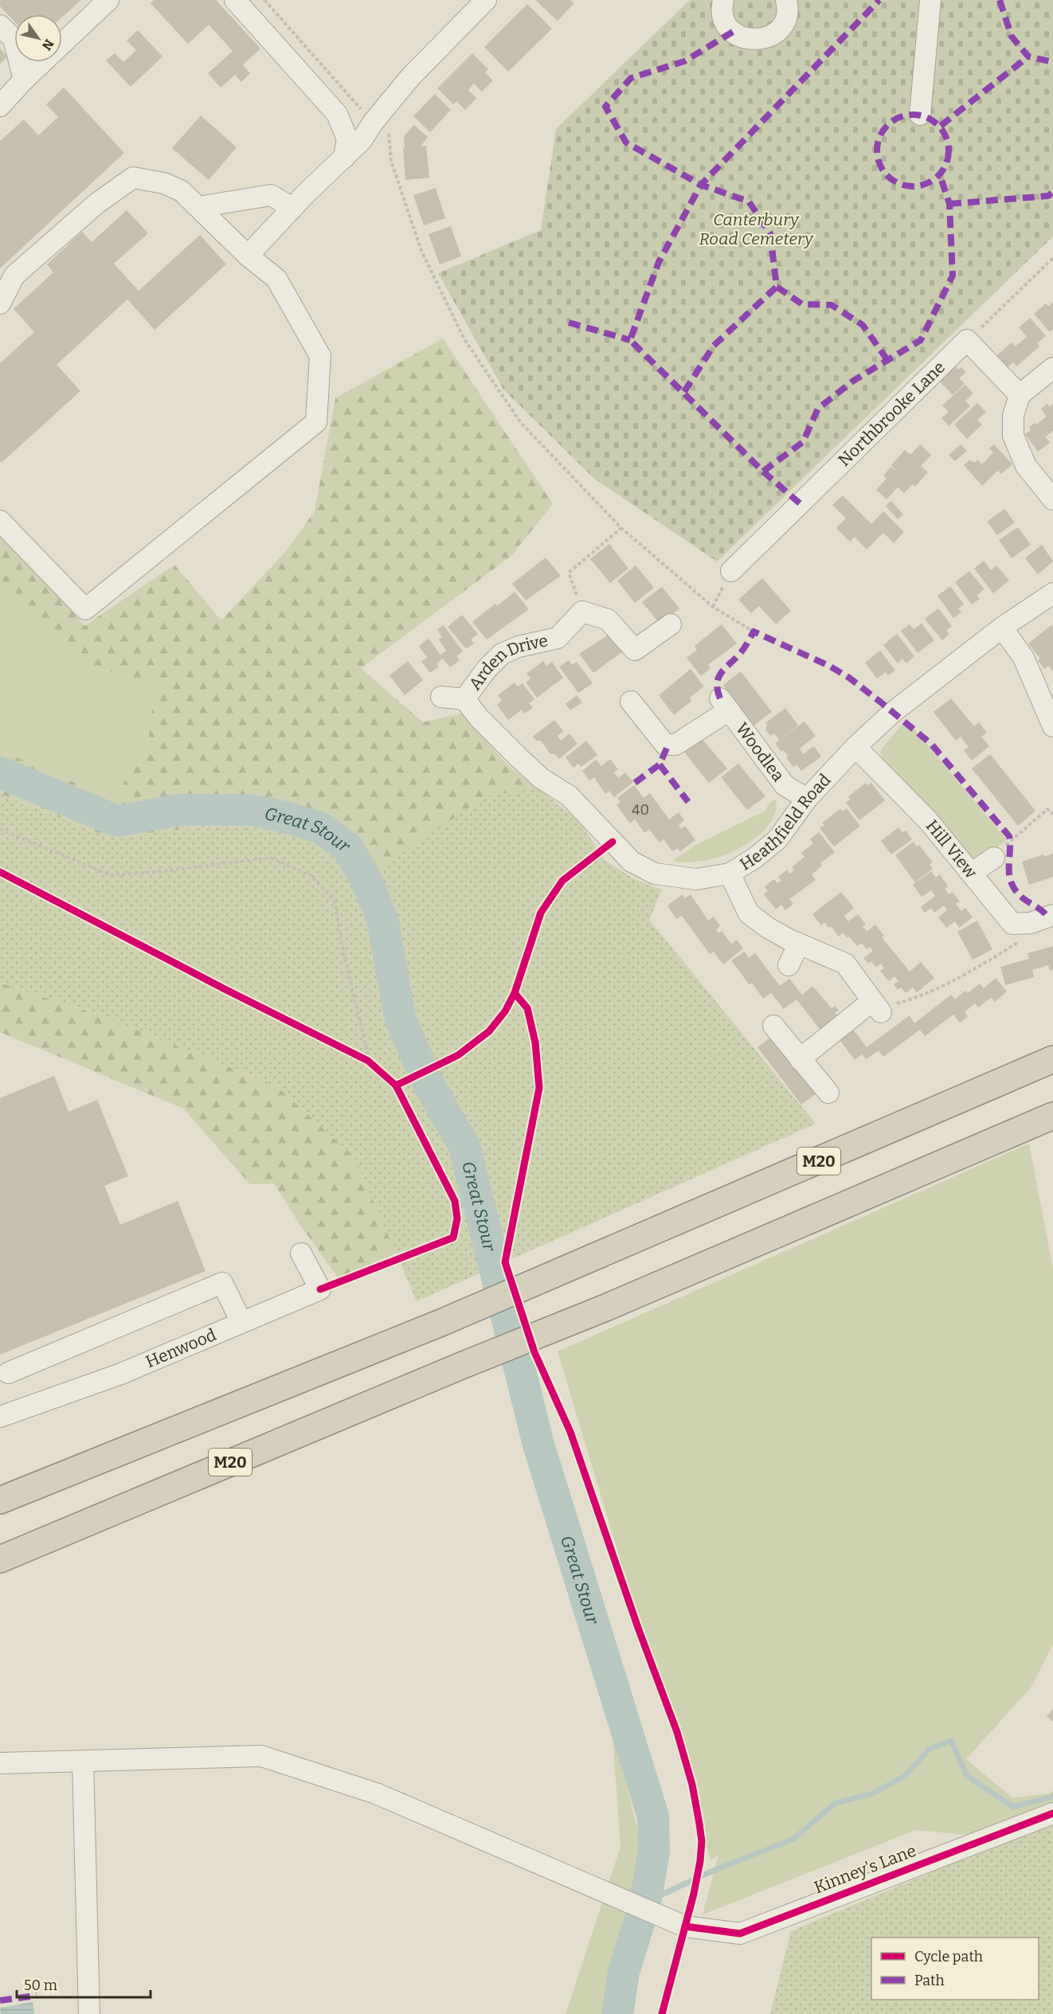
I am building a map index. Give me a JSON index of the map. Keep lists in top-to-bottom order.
{
  "streets": {
    "highway": ["M20"],
    "street": [
      "Northbrooke Lane",
      "Arden Drive",
      "Woodlea",
      "Heathfield Road",
      "Hill View",
      "Henwood",
      "Kinney's Lane"
    ]
  },
  "crossings": [
    ["Arden Drive", "Heathfield Road"],
    ["Woodlea", "Heathfield Road"],
    ["Heathfield Road", "Hill View"]
  ],
  "water": ["Great Stour"],
  "parks": ["Canterbury Road Cemetery"],
  "house_numbers": ["40"],
  "legend": ["Cycle path", "Path"],
  "scale_bar": "50 m",
  "north": "bottom right"
}
